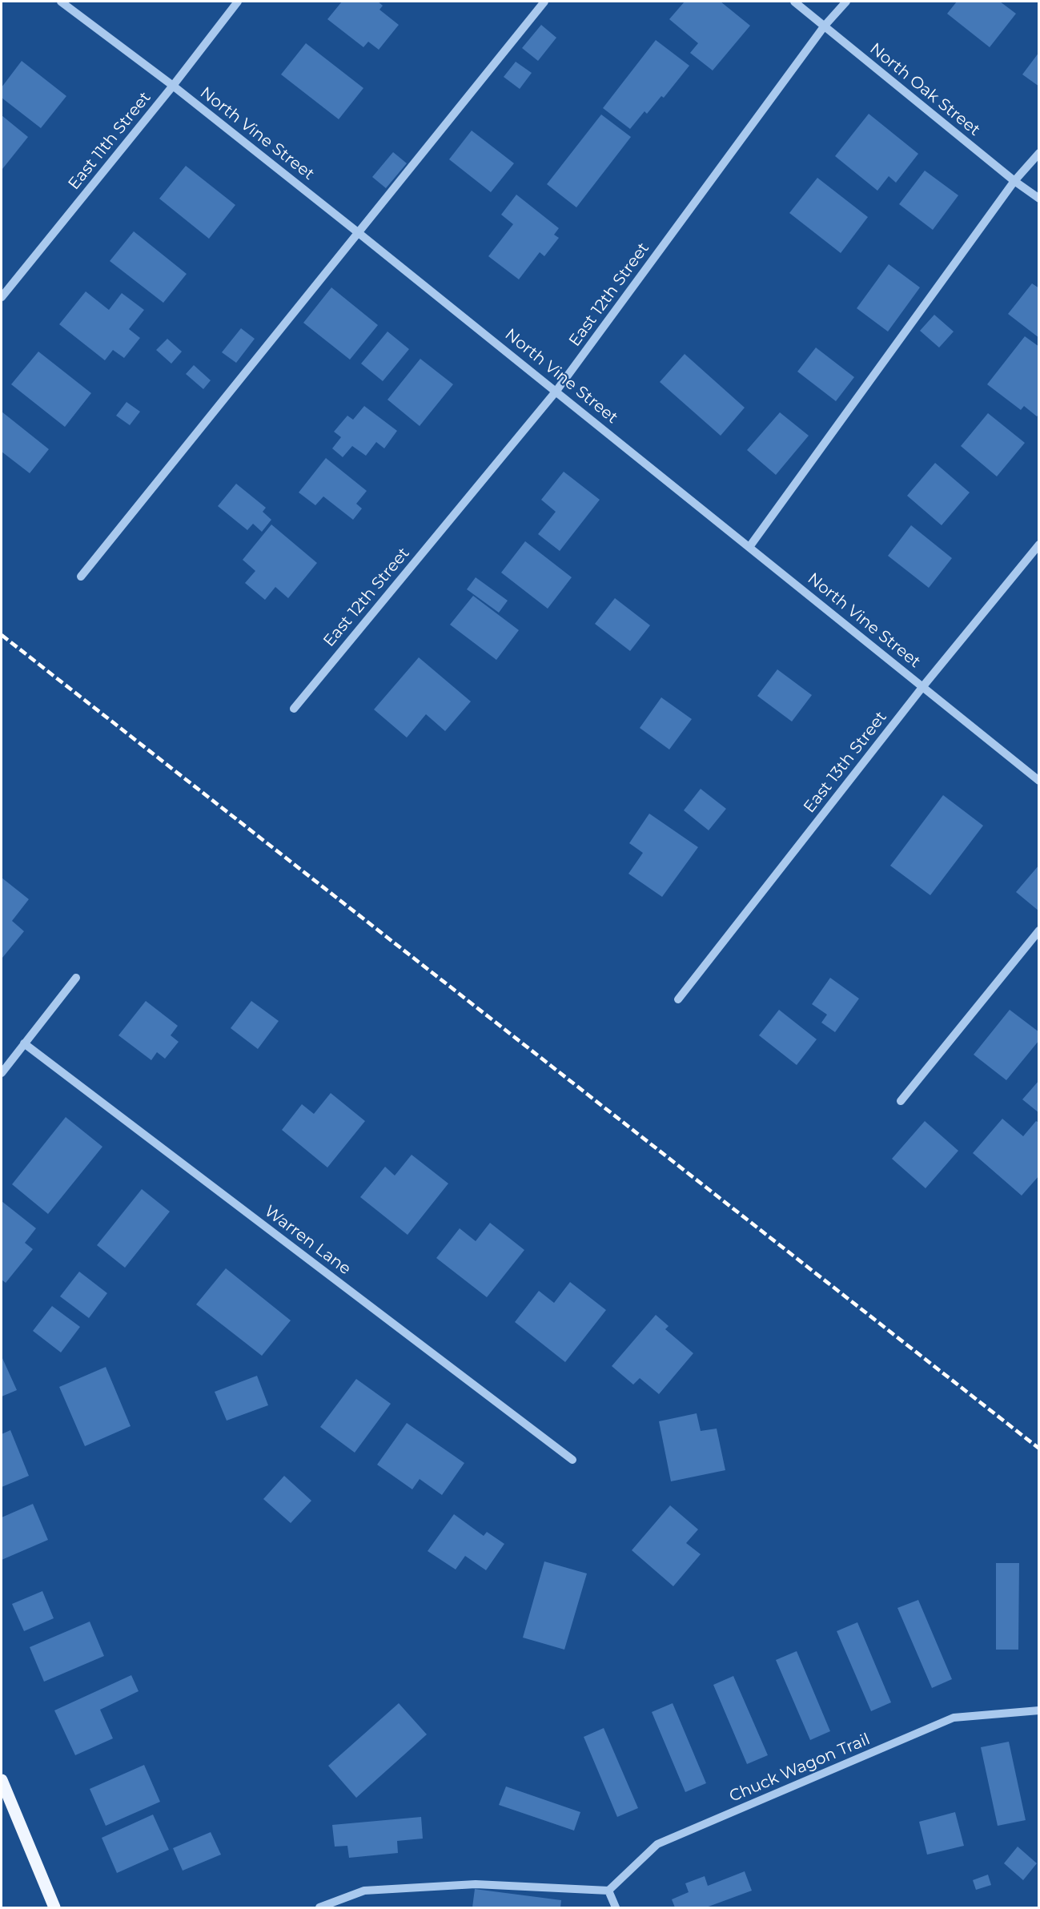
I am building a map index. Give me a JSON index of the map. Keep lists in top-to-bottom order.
{
  "streets": {
    "street": [
      "North Oak Street",
      "North Vine Street",
      "East 11th Street",
      "East 12th Street",
      "East 13th Street",
      "Warren Lane",
      "Chuck Wagon Trail"
    ]
  },
  "crossings": [
    ["North Oak Street", "East 12th Street"],
    ["North Vine Street", "East 11th Street"],
    ["North Vine Street", "East 12th Street"],
    ["North Vine Street", "East 13th Street"]
  ]
}
